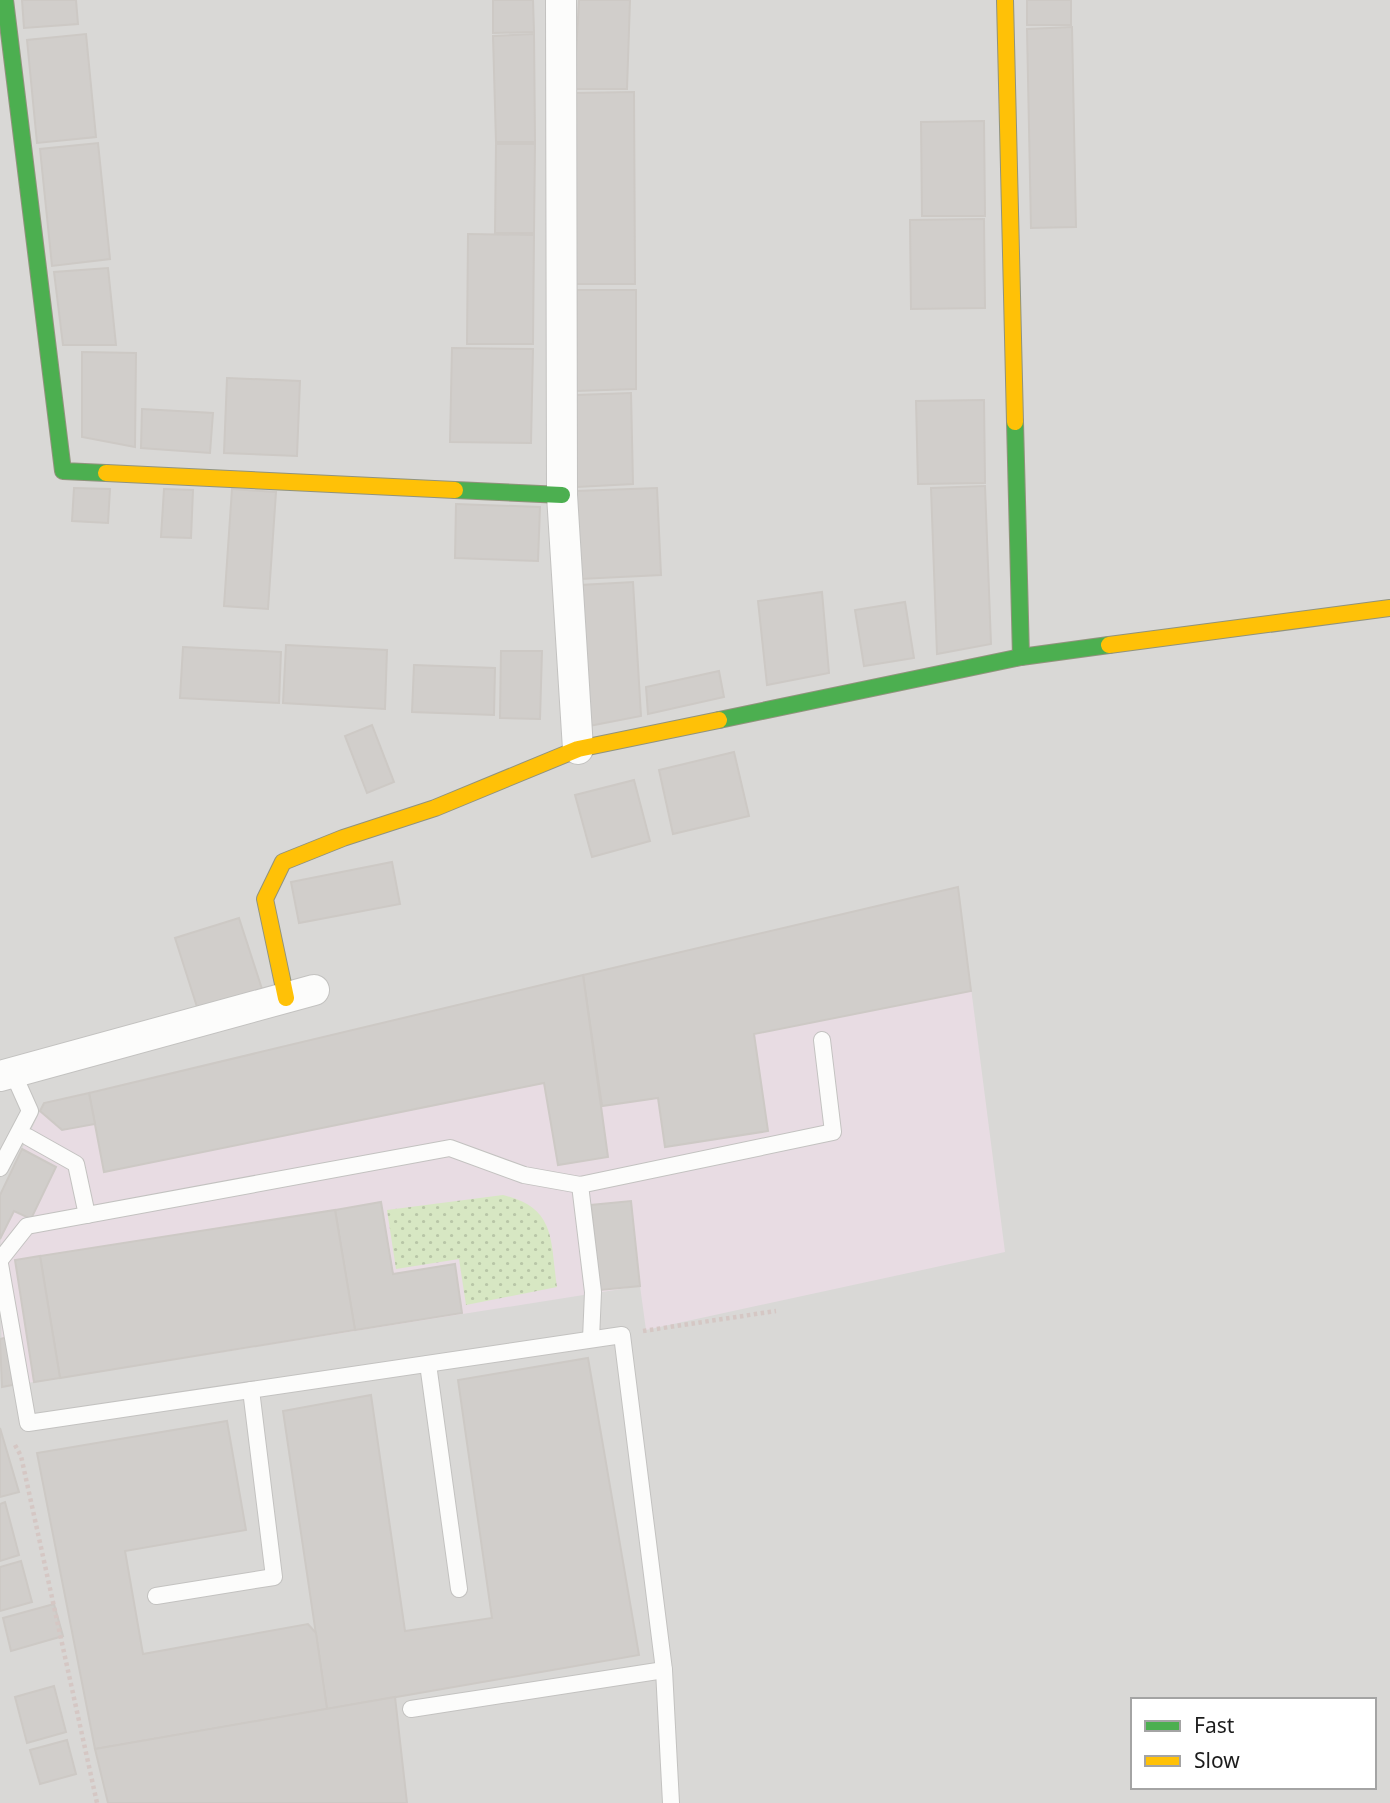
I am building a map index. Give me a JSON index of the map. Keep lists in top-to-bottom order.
{
  "legend": ["Fast", "Slow"]
}
